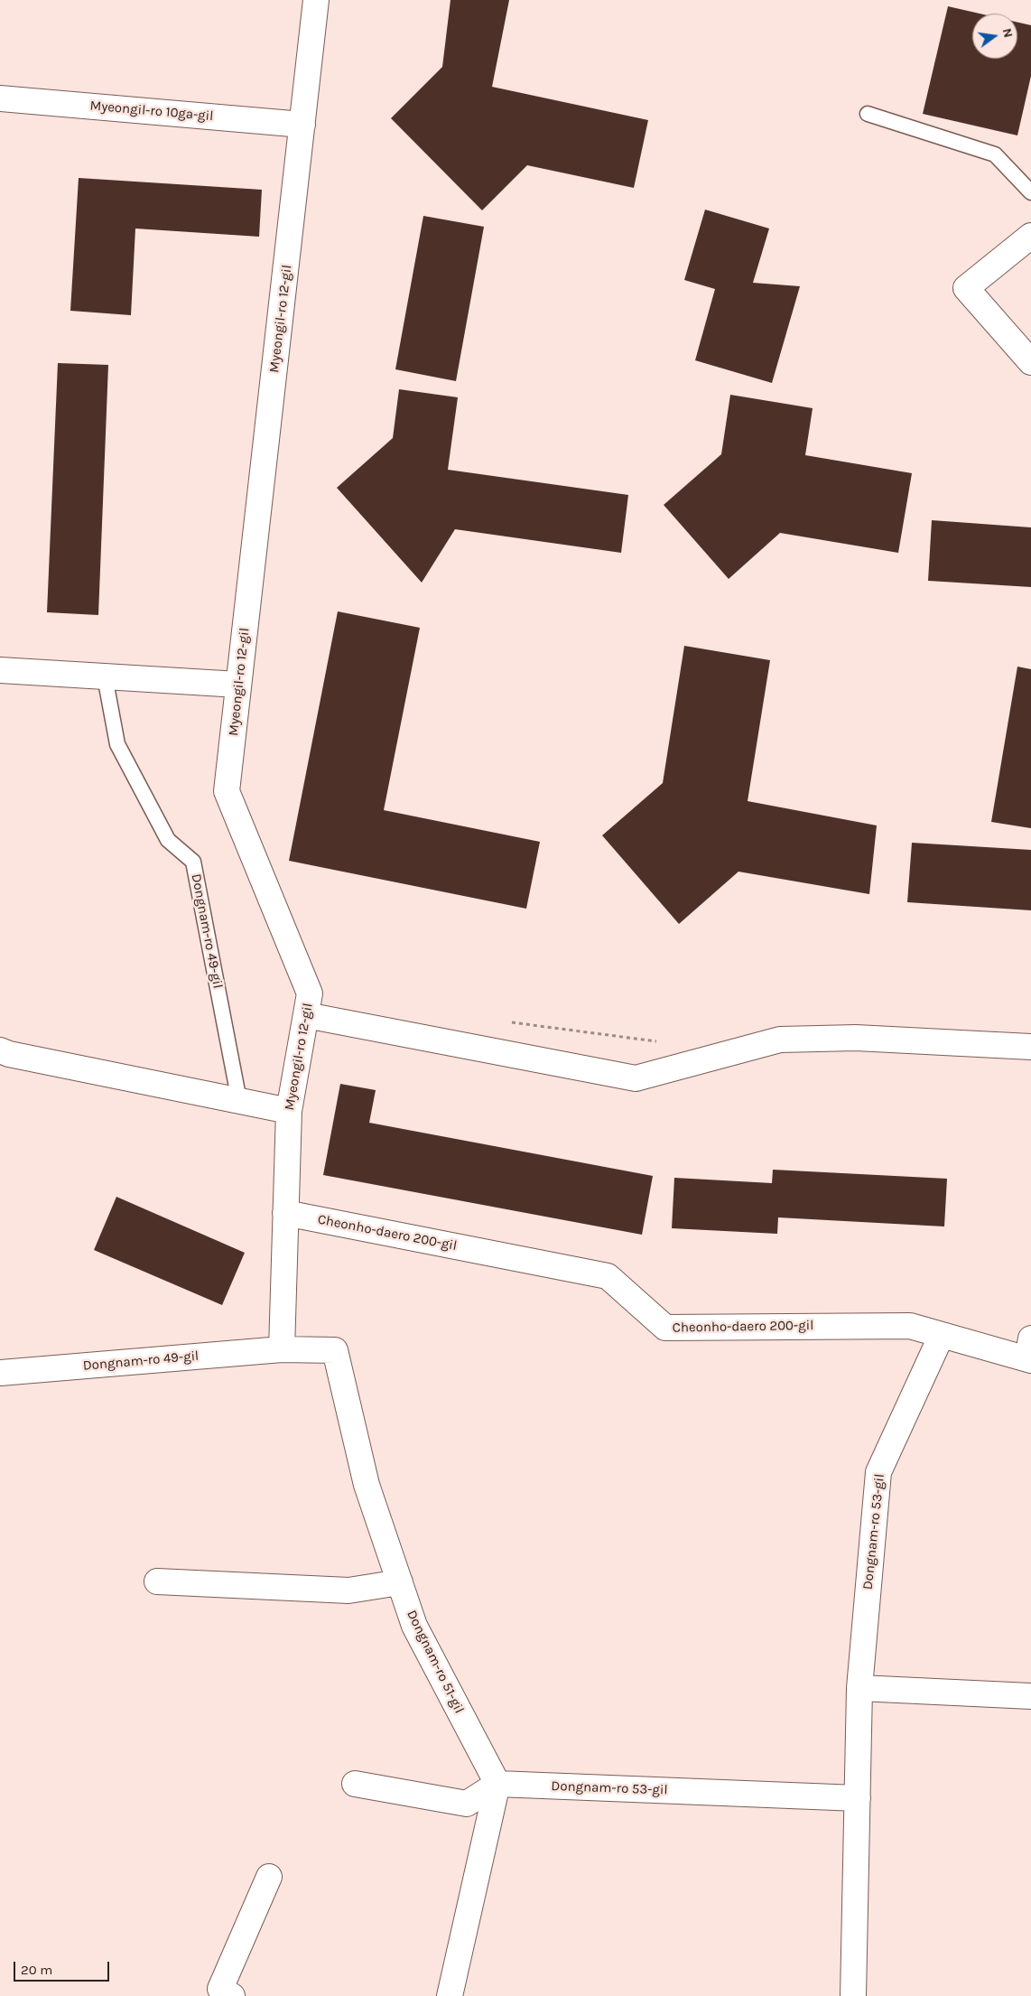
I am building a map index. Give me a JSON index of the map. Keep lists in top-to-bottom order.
{
  "streets": {
    "street": [
      "Myeongil-ro 10ga-gil",
      "Myeongil-ro 12-gil",
      "Dongnam-ro 49-gil",
      "Cheonho-daero 200-gil",
      "Dongnam-ro 53-gil",
      "Dongnam-ro 51-gil"
    ]
  },
  "crossings": [
    ["Myeongil-ro 10ga-gil", "Myeongil-ro 12-gil"],
    ["Myeongil-ro 12-gil", "Dongnam-ro 49-gil"],
    ["Myeongil-ro 12-gil", "Cheonho-daero 200-gil"],
    ["Myeongil-ro 12-gil", "Dongnam-ro 51-gil"],
    ["Dongnam-ro 49-gil", "Dongnam-ro 51-gil"],
    ["Cheonho-daero 200-gil", "Dongnam-ro 53-gil"],
    ["Dongnam-ro 53-gil", "Dongnam-ro 51-gil"]
  ],
  "scale_bar": "20 m",
  "north": "right"
}
